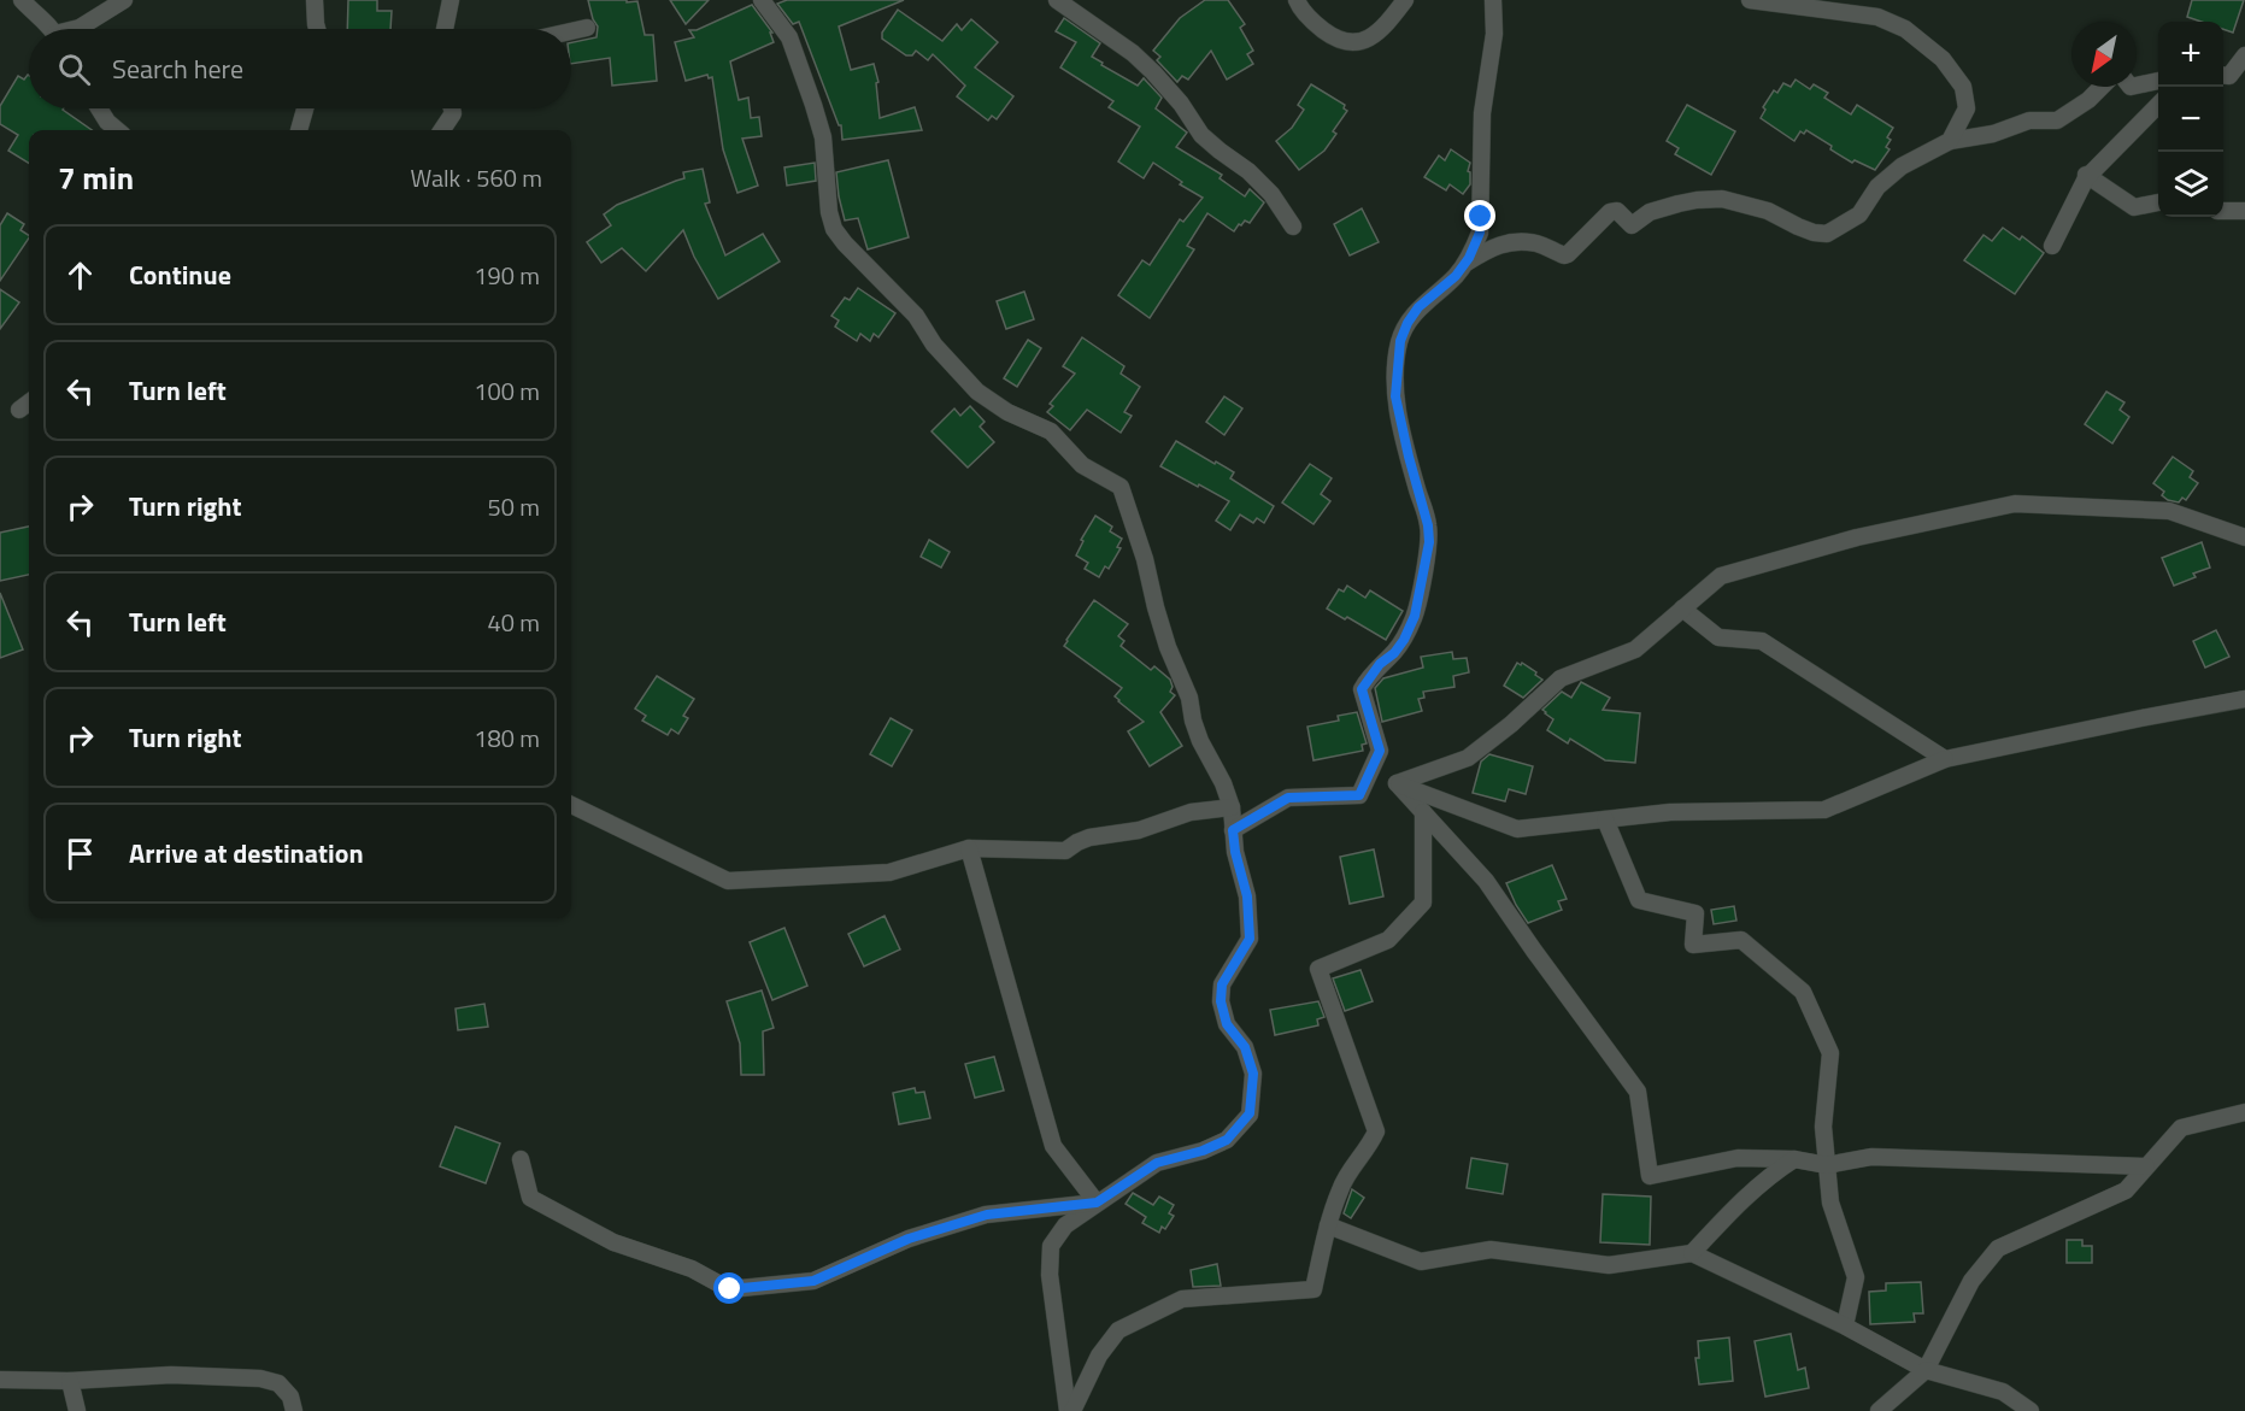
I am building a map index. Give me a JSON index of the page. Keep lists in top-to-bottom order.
{
  "north": "bottom left",
  "page": {
    "map_buttons": ["+", "−"],
    "search": "Search here",
    "heading": ["7 min", "Walk · 560 m"],
    "list": [
      ["Continue", "190 m"],
      ["Turn left", "100 m"],
      ["Turn right", "50 m"],
      ["Turn left", "40 m"],
      ["Turn right", "180 m"],
      "Arrive at destination"
    ]
  }
}
